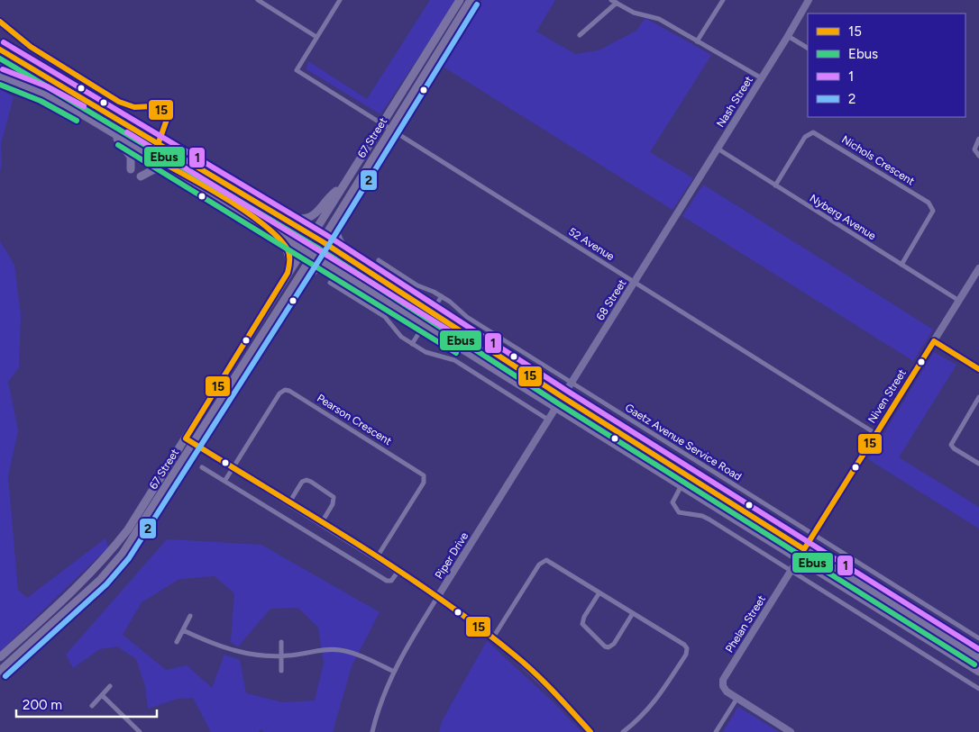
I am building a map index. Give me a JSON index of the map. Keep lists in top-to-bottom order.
{
  "streets": {
    "main road": ["67 Street"],
    "street": [
      "Nash Street",
      "Nichols Crescent",
      "Nyberg Avenue",
      "52 Avenue",
      "68 Street",
      "Niven Street",
      "Pearson Crescent",
      "Gaetz Avenue Service Road",
      "Piper Drive",
      "Phelan Street"
    ]
  },
  "crossings": [
    ["Nash Street", "Nyberg Avenue"],
    ["Nash Street", "68 Street"],
    ["67 Street", "52 Avenue"],
    ["Nichols Crescent", "Nyberg Avenue"],
    ["Nyberg Avenue", "Niven Street"],
    ["52 Avenue", "68 Street"],
    ["52 Avenue", "Niven Street"],
    ["68 Street", "Gaetz Avenue Service Road"],
    ["68 Street", "Piper Drive"],
    ["Niven Street", "Gaetz Avenue Service Road"],
    ["Niven Street", "Phelan Street"]
  ],
  "lines": [
    "transit line 2",
    "transit line 15",
    "transit line 1",
    "transit line Ebus"
  ],
  "legend": [
    "15",
    "Ebus",
    "1",
    "2"
  ],
  "scale_bar": "200 m"
}
